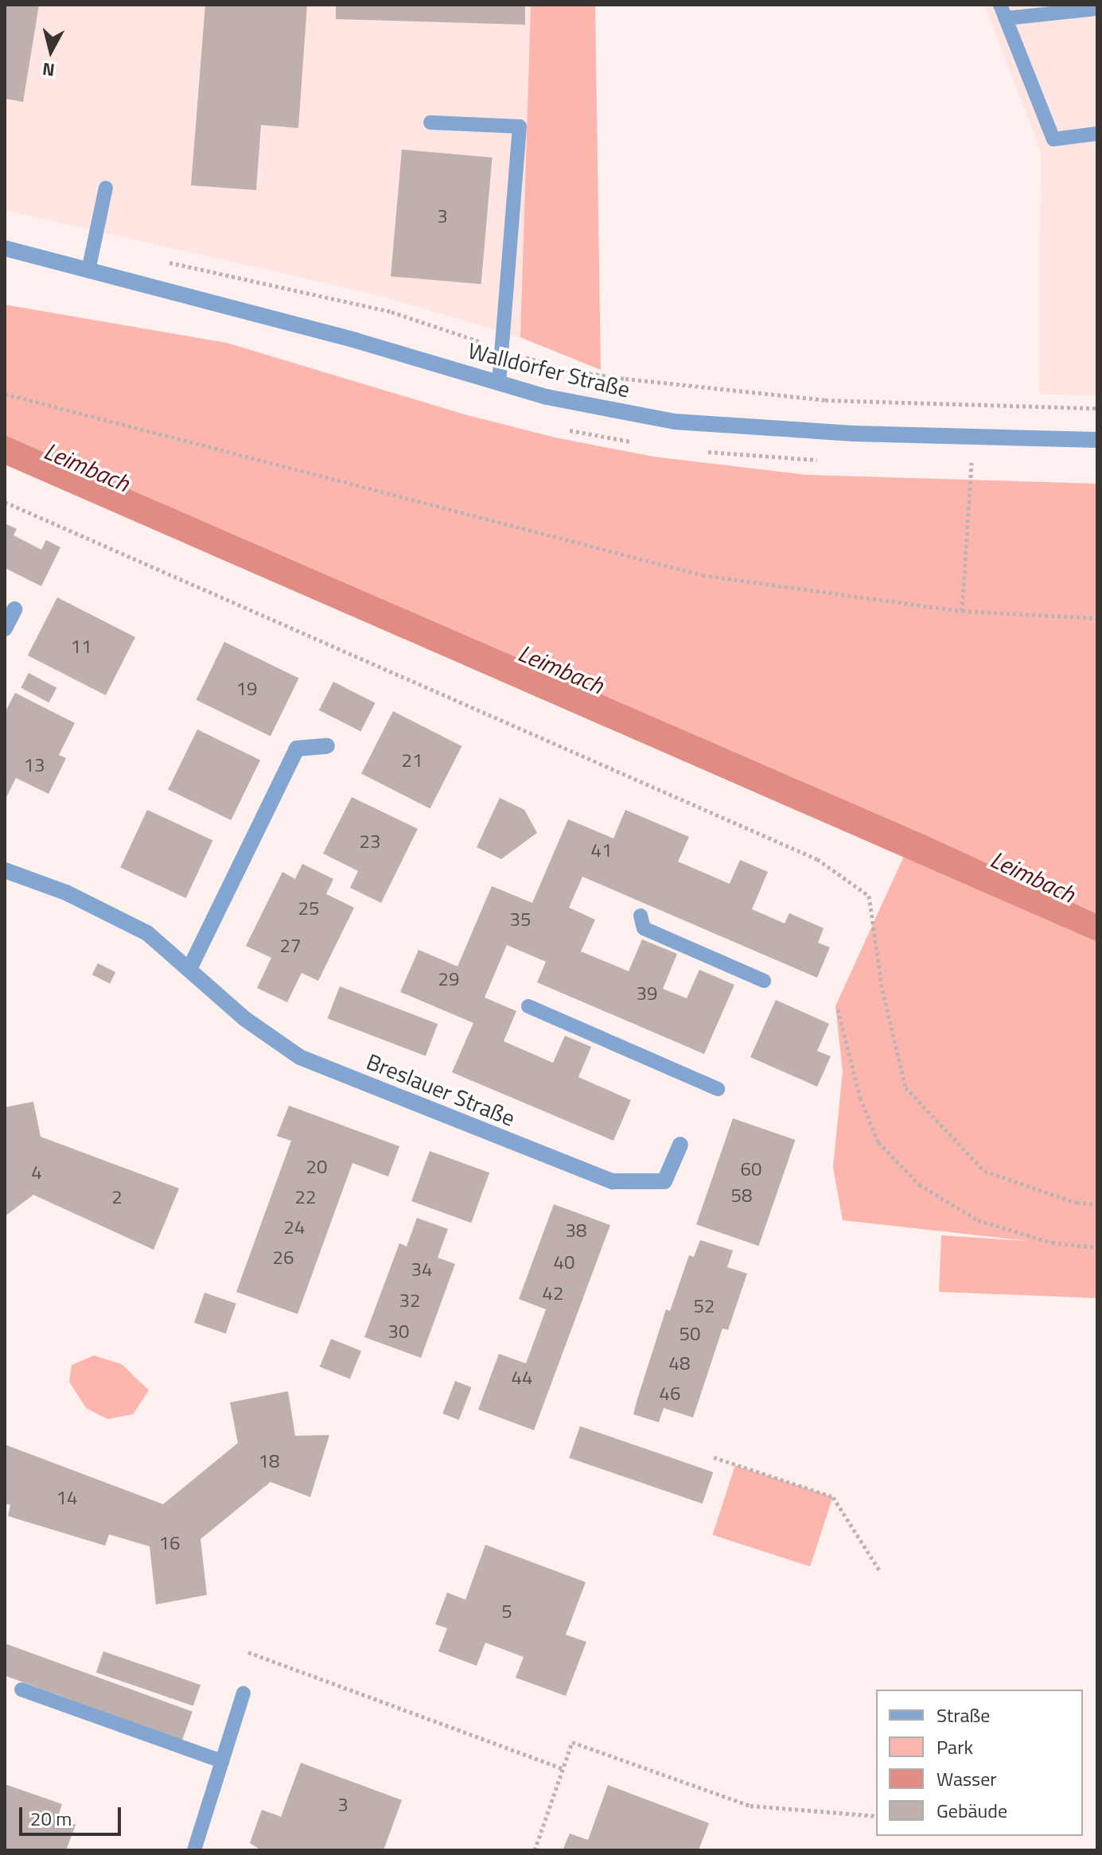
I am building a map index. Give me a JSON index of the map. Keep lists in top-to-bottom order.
{
  "streets": {
    "street": ["Walldorfer Straße", "Breslauer Straße"]
  },
  "water": ["Leimbach"],
  "house_numbers": [
    "3",
    "11",
    "19",
    "21",
    "13",
    "23",
    "41",
    "25",
    "35",
    "27",
    "29",
    "39",
    "20",
    "60",
    "4",
    "58",
    "2",
    "22",
    "24",
    "38",
    "26",
    "40",
    "34",
    "42",
    "32",
    "52",
    "30",
    "50",
    "48",
    "44",
    "46",
    "18",
    "14",
    "16",
    "5",
    "3"
  ],
  "legend": [
    "Straße",
    "Park",
    "Wasser",
    "Gebäude"
  ],
  "scale_bar": "20 m",
  "north": "bottom"
}
